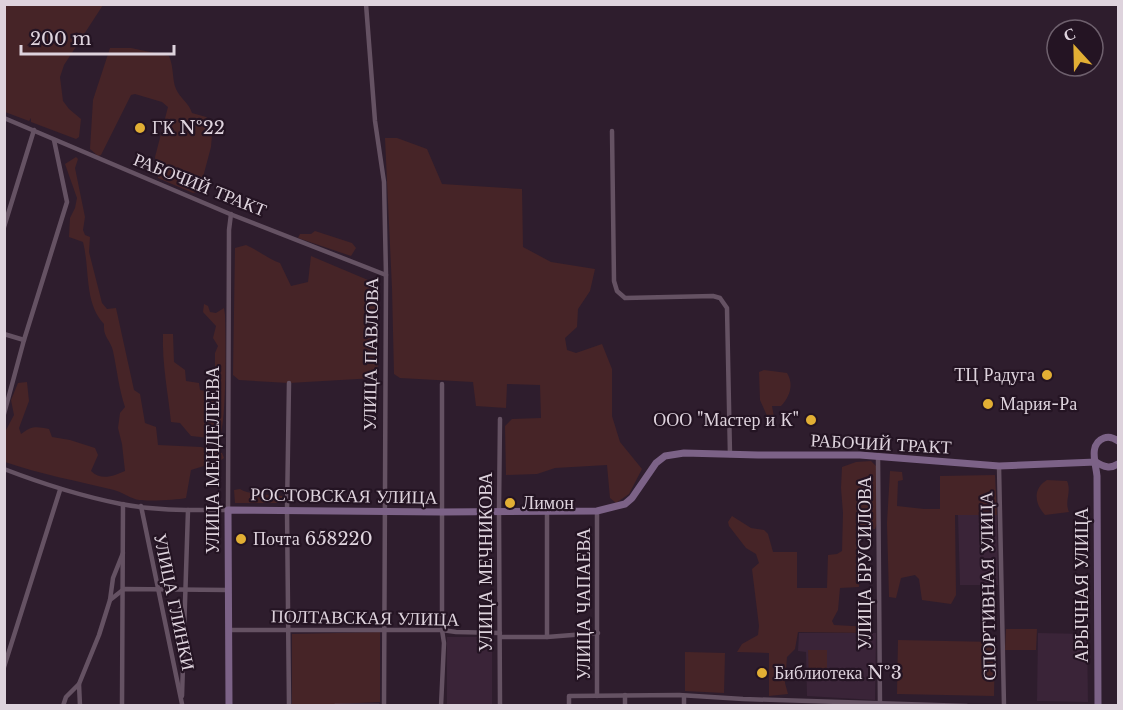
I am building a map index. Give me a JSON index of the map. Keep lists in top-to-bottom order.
{
  "streets": {
    "street": [
      "РАБОЧИЙ ТРАКТ",
      "УЛИЦА ПАВЛОВА",
      "УЛИЦА МЕНДЕЛЕЕВА",
      "РОСТОВСКАЯ УЛИЦА",
      "УЛИЦА МЕЧНИКОВА",
      "УЛИЦА БРУСИЛОВА",
      "АРЫЧНАЯ УЛИЦА",
      "СПОРТИВНАЯ УЛИЦА",
      "УЛИЦА ГЛИНКИ",
      "УЛИЦА ЧАПАЕВА",
      "ПОЛТАВСКАЯ УЛИЦА"
    ]
  },
  "crossings": [
    ["РАБОЧИЙ ТРАКТ", "УЛИЦА ПАВЛОВА"],
    ["РАБОЧИЙ ТРАКТ", "УЛИЦА МЕНДЕЛЕЕВА"],
    ["РАБОЧИЙ ТРАКТ", "РОСТОВСКАЯ УЛИЦА"],
    ["РАБОЧИЙ ТРАКТ", "УЛИЦА БРУСИЛОВА"],
    ["РАБОЧИЙ ТРАКТ", "АРЫЧНАЯ УЛИЦА"],
    ["РАБОЧИЙ ТРАКТ", "СПОРТИВНАЯ УЛИЦА"],
    ["УЛИЦА ПАВЛОВА", "РОСТОВСКАЯ УЛИЦА"],
    ["УЛИЦА ПАВЛОВА", "ПОЛТАВСКАЯ УЛИЦА"],
    ["УЛИЦА МЕНДЕЛЕЕВА", "РОСТОВСКАЯ УЛИЦА"],
    ["УЛИЦА МЕНДЕЛЕЕВА", "ПОЛТАВСКАЯ УЛИЦА"],
    ["РОСТОВСКАЯ УЛИЦА", "УЛИЦА МЕЧНИКОВА"],
    ["РОСТОВСКАЯ УЛИЦА", "УЛИЦА ГЛИНКИ"],
    ["РОСТОВСКАЯ УЛИЦА", "УЛИЦА ЧАПАЕВА"],
    ["УЛИЦА МЕЧНИКОВА", "ПОЛТАВСКАЯ УЛИЦА"],
    ["УЛИЦА ЧАПАЕВА", "ПОЛТАВСКАЯ УЛИЦА"]
  ],
  "places": [
    "ГК №22",
    "ТЦ Радуга",
    "Мария-Ра",
    "ООО \"Мастер и К\"",
    "Лимон",
    "Почта 658220",
    "Библиотека №3"
  ],
  "scale_bar": "200 m",
  "north": "top"
}
